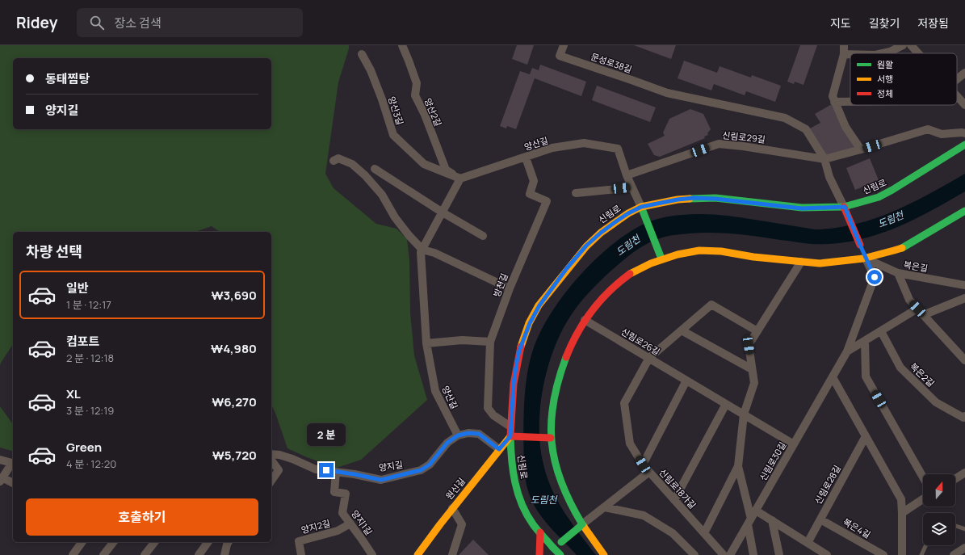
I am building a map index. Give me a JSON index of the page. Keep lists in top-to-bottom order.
{
  "streets": {
    "main road": ["신림로", "원신길"],
    "street": [
      "문성로38길",
      "양산3길",
      "양산2길",
      "신림로29길",
      "양산길",
      "복은길",
      "방천길",
      "신림로26길",
      "복은2길",
      "신림로30길",
      "양지길",
      "신림로28길",
      "신림로18가길",
      "양지1길",
      "양지2길",
      "복은4길"
    ]
  },
  "crossings": [
    ["문성로38길", "신림로29길"],
    ["양산3길", "양산2길"],
    ["양산3길", "양산길"],
    ["양산2길", "양산길"],
    ["신림로29길", "양산길"],
    ["양산길", "신림로"],
    ["양산길", "방천길"],
    ["양산길", "양지길"],
    ["신림로", "방천길"],
    ["신림로", "원신길"],
    ["복은길", "신림로30길"],
    ["신림로26길", "신림로30길"],
    ["신림로26길", "신림로18가길"],
    ["양지길", "양지1길"],
    ["신림로28길", "복은4길"],
    ["양지1길", "양지2길"]
  ],
  "water": ["도림천"],
  "legend": ["원활", "서행", "정체"],
  "north": "top",
  "page": {
    "header": "Ridey",
    "search": "장소 검색",
    "nav": ["지도", "길찾기", "저장됨"],
    "banner": ["동태찜탕", "양지길"],
    "heading": "차량 선택",
    "list": [
      {
        "name": "일반",
        "note": "1 분 · 12:17",
        "value": "₩3,690"
      },
      {
        "name": "컴포트",
        "note": "2 분 · 12:18",
        "value": "₩4,980"
      },
      {
        "name": "XL",
        "note": "3 분 · 12:19",
        "value": "₩6,270"
      },
      {
        "name": "Green",
        "note": "4 분 · 12:20",
        "value": "₩5,720"
      }
    ],
    "bubble": "2 분",
    "buttons": "호출하기"
  }
}
